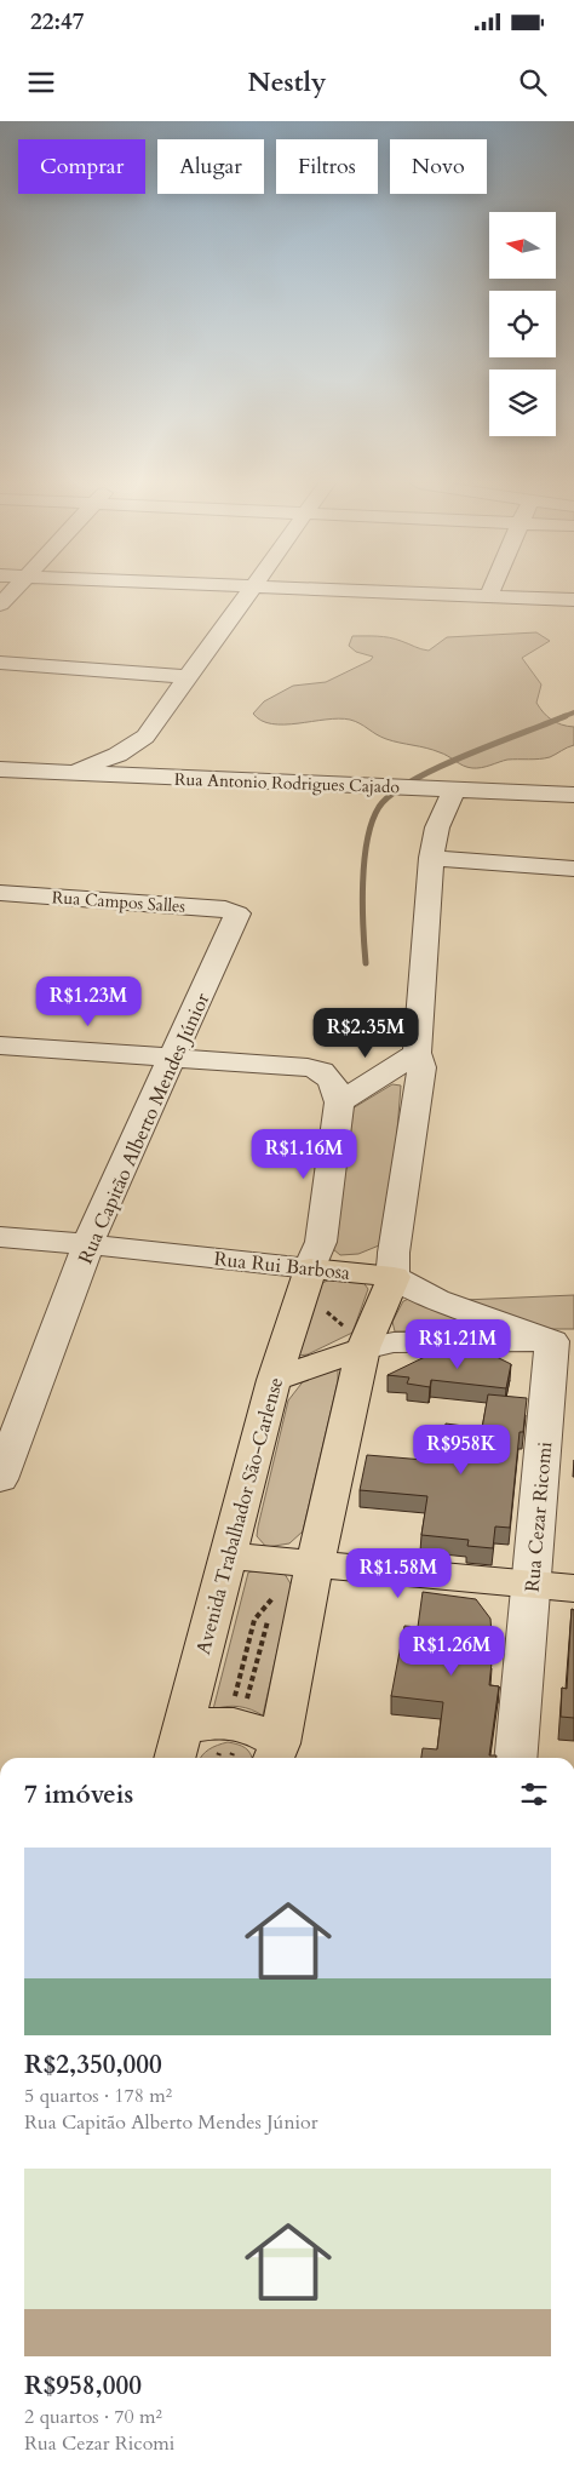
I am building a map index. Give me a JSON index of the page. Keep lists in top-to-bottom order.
{
  "streets": {
    "main road": ["Rua Rui Barbosa", "Avenida Trabalhador São-Carlense"],
    "street": [
      "Rua Antonio Rodrigues Cajado",
      "Rua Campos Salles",
      "Rua Capitão Alberto Mendes Júnior",
      "Rua Cezar Ricomi"
    ]
  },
  "crossings": [
    ["Rua Campos Salles", "Rua Capitão Alberto Mendes Júnior"],
    ["Rua Capitão Alberto Mendes Júnior", "Rua Rui Barbosa"],
    ["Rua Rui Barbosa", "Avenida Trabalhador São-Carlense"],
    ["Rua Rui Barbosa", "Rua Cezar Ricomi"]
  ],
  "north": "left",
  "page": {
    "status": "22:47",
    "header": "Nestly",
    "chip": [
      "Comprar",
      "Alugar",
      "Filtros",
      "Novo"
    ],
    "price": [
      "R$1.23M",
      "R$2.35M",
      "R$1.16M",
      "R$1.21M",
      "R$958K",
      "R$1.58M",
      "R$1.26M"
    ],
    "heading": "7 imóveis",
    "list": [
      {
        "name": "R$2,350,000",
        "note": "5 quartos · 178 m² · Rua Capitão Alberto Mendes Júnior"
      },
      {
        "name": "R$958,000",
        "note": "2 quartos · 70 m² · Rua Cezar Ricomi"
      }
    ]
  }
}
